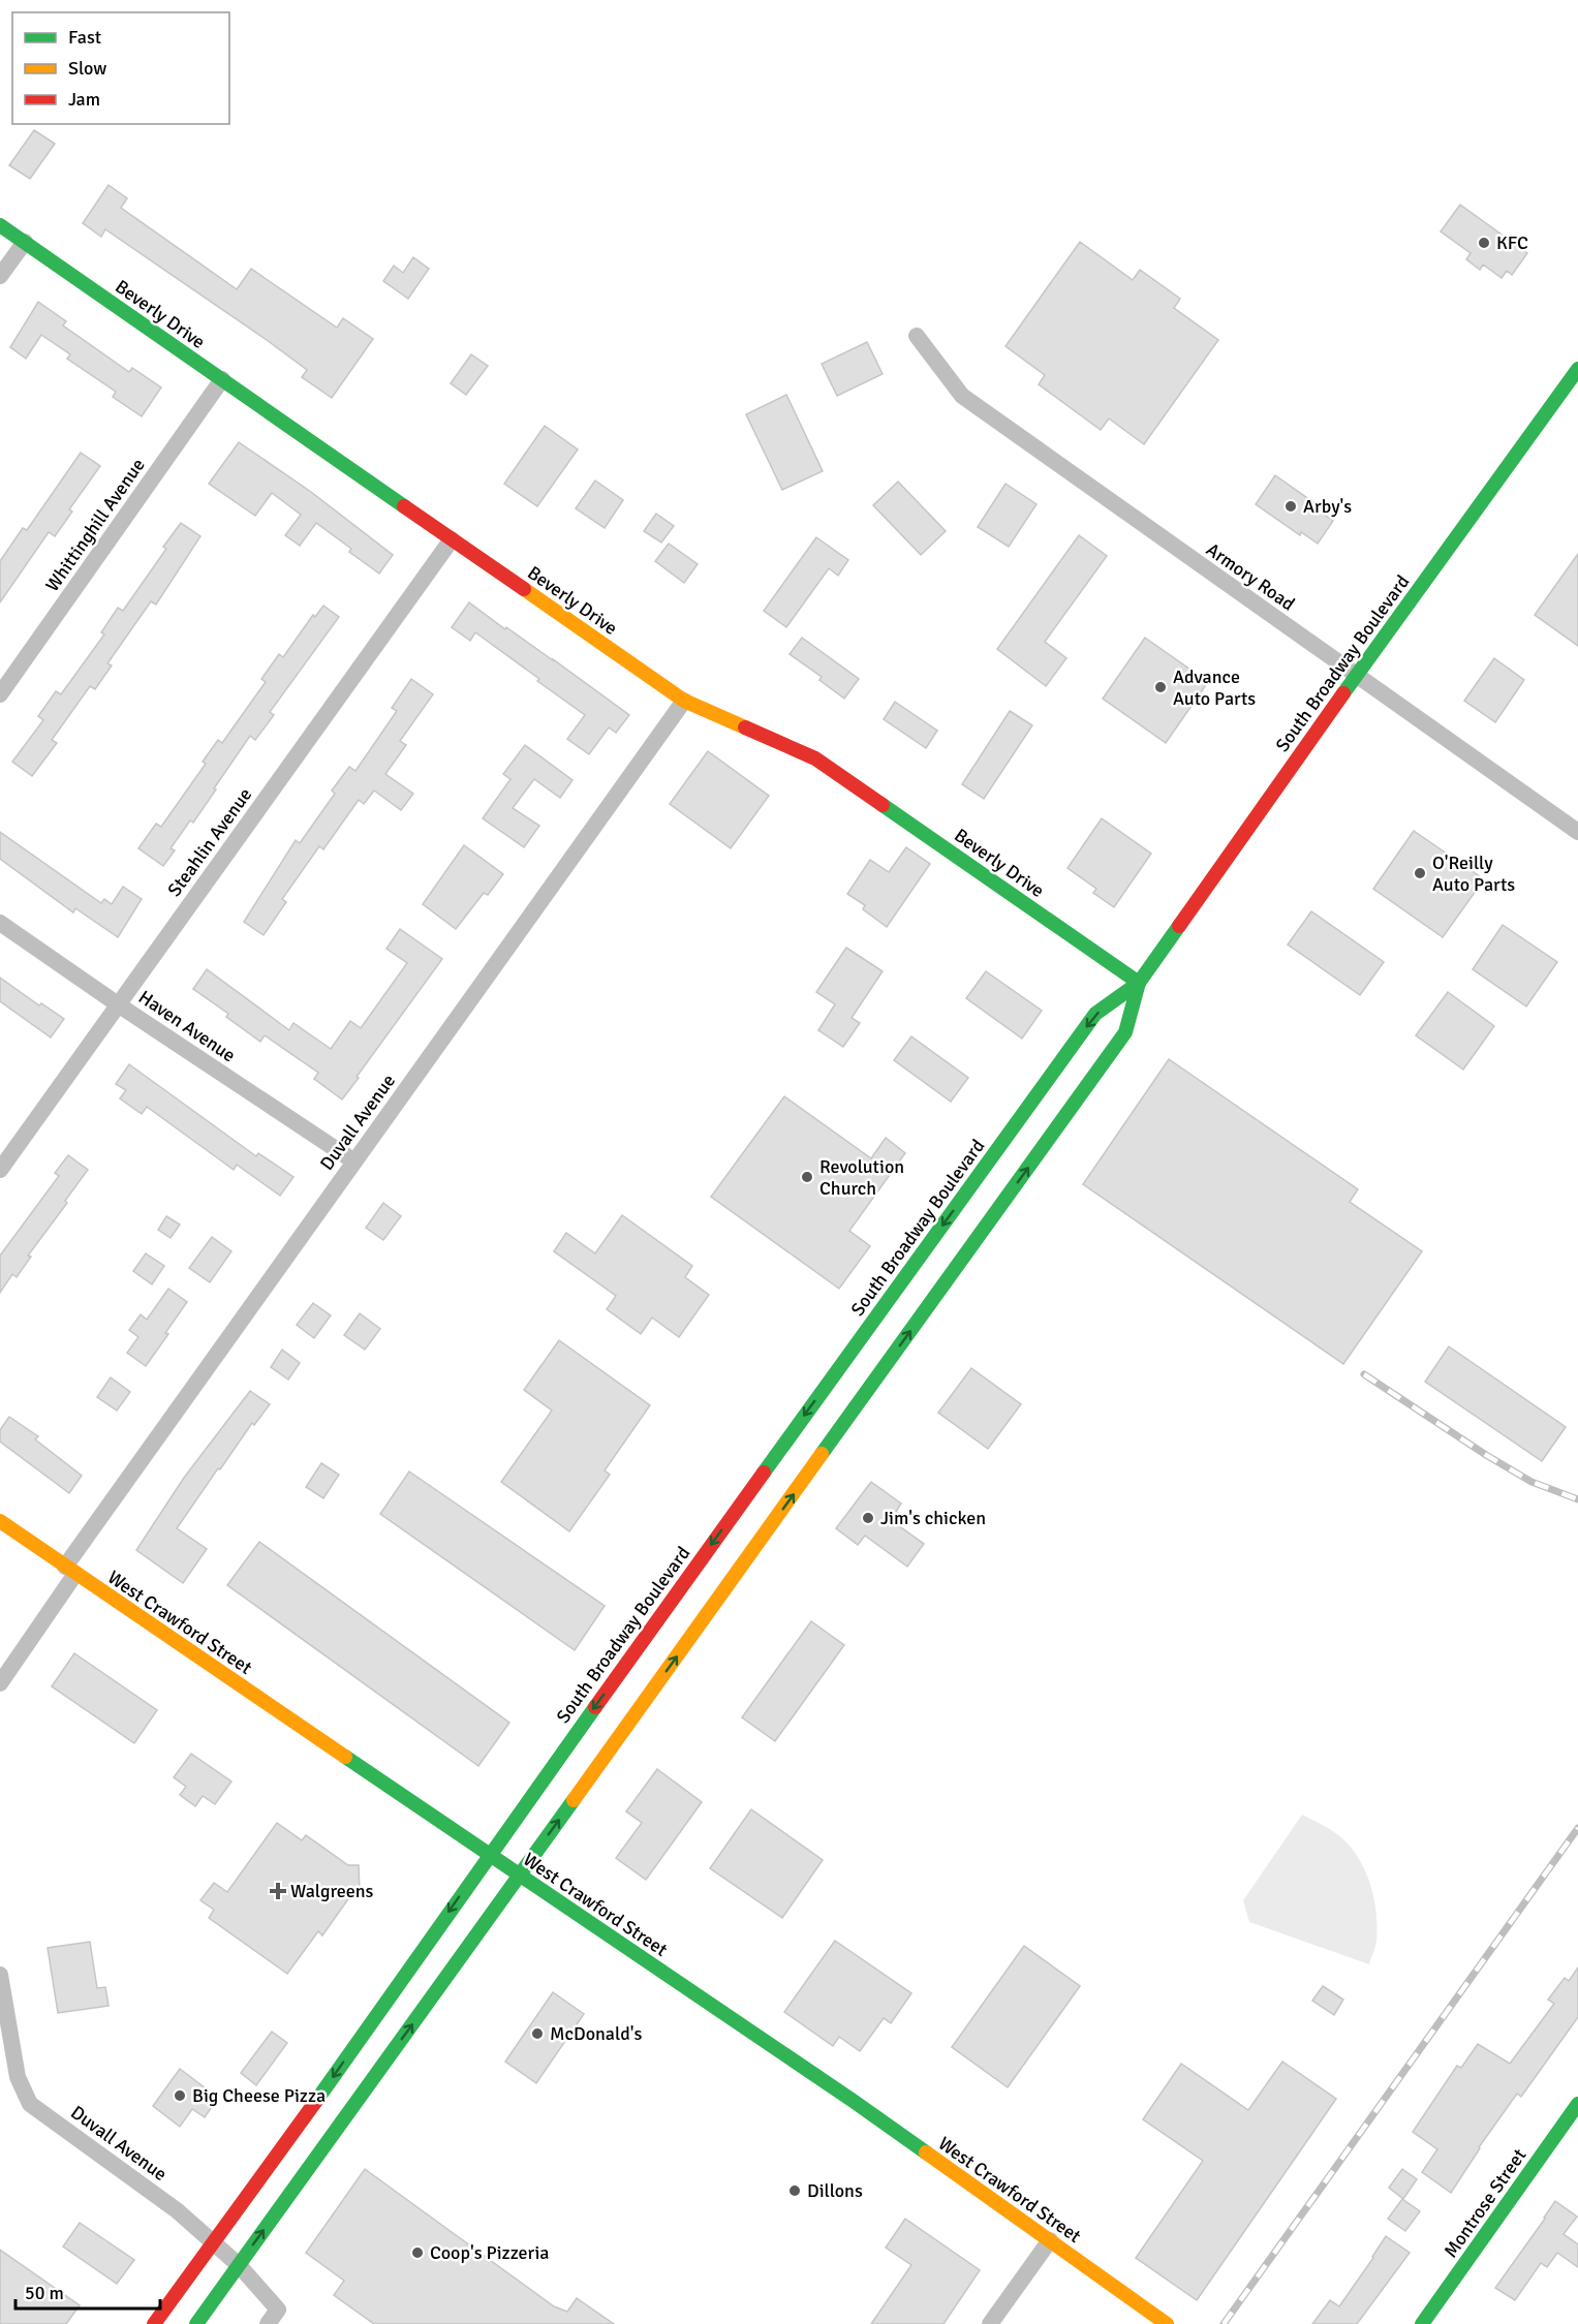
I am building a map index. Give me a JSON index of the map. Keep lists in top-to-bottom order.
{
  "streets": {
    "main road": [
      "Beverly Drive",
      "South Broadway Boulevard",
      "West Crawford Street",
      "Montrose Street"
    ],
    "street": [
      "Whittinghill Avenue",
      "Armory Road",
      "Steahlin Avenue",
      "Haven Avenue",
      "Duvall Avenue"
    ]
  },
  "crossings": [
    ["Beverly Drive", "Whittinghill Avenue"],
    ["Beverly Drive", "South Broadway Boulevard"],
    ["Beverly Drive", "Steahlin Avenue"],
    ["Beverly Drive", "Duvall Avenue"],
    ["Armory Road", "South Broadway Boulevard"],
    ["South Broadway Boulevard", "Duvall Avenue"],
    ["South Broadway Boulevard", "West Crawford Street"],
    ["Steahlin Avenue", "Haven Avenue"],
    ["Haven Avenue", "Duvall Avenue"],
    ["Duvall Avenue", "West Crawford Street"]
  ],
  "places": {
    "other": [
      "KFC",
      "Arby's",
      "Advance Auto Parts",
      "O'Reilly Auto Parts",
      "Revolution Church",
      "Jim's chicken",
      "McDonald's",
      "Big Cheese Pizza",
      "Dillons",
      "Coop's Pizzeria"
    ],
    "health": ["Walgreens"]
  },
  "legend": ["Fast", "Slow", "Jam"],
  "scale_bar": "50 m"
}
